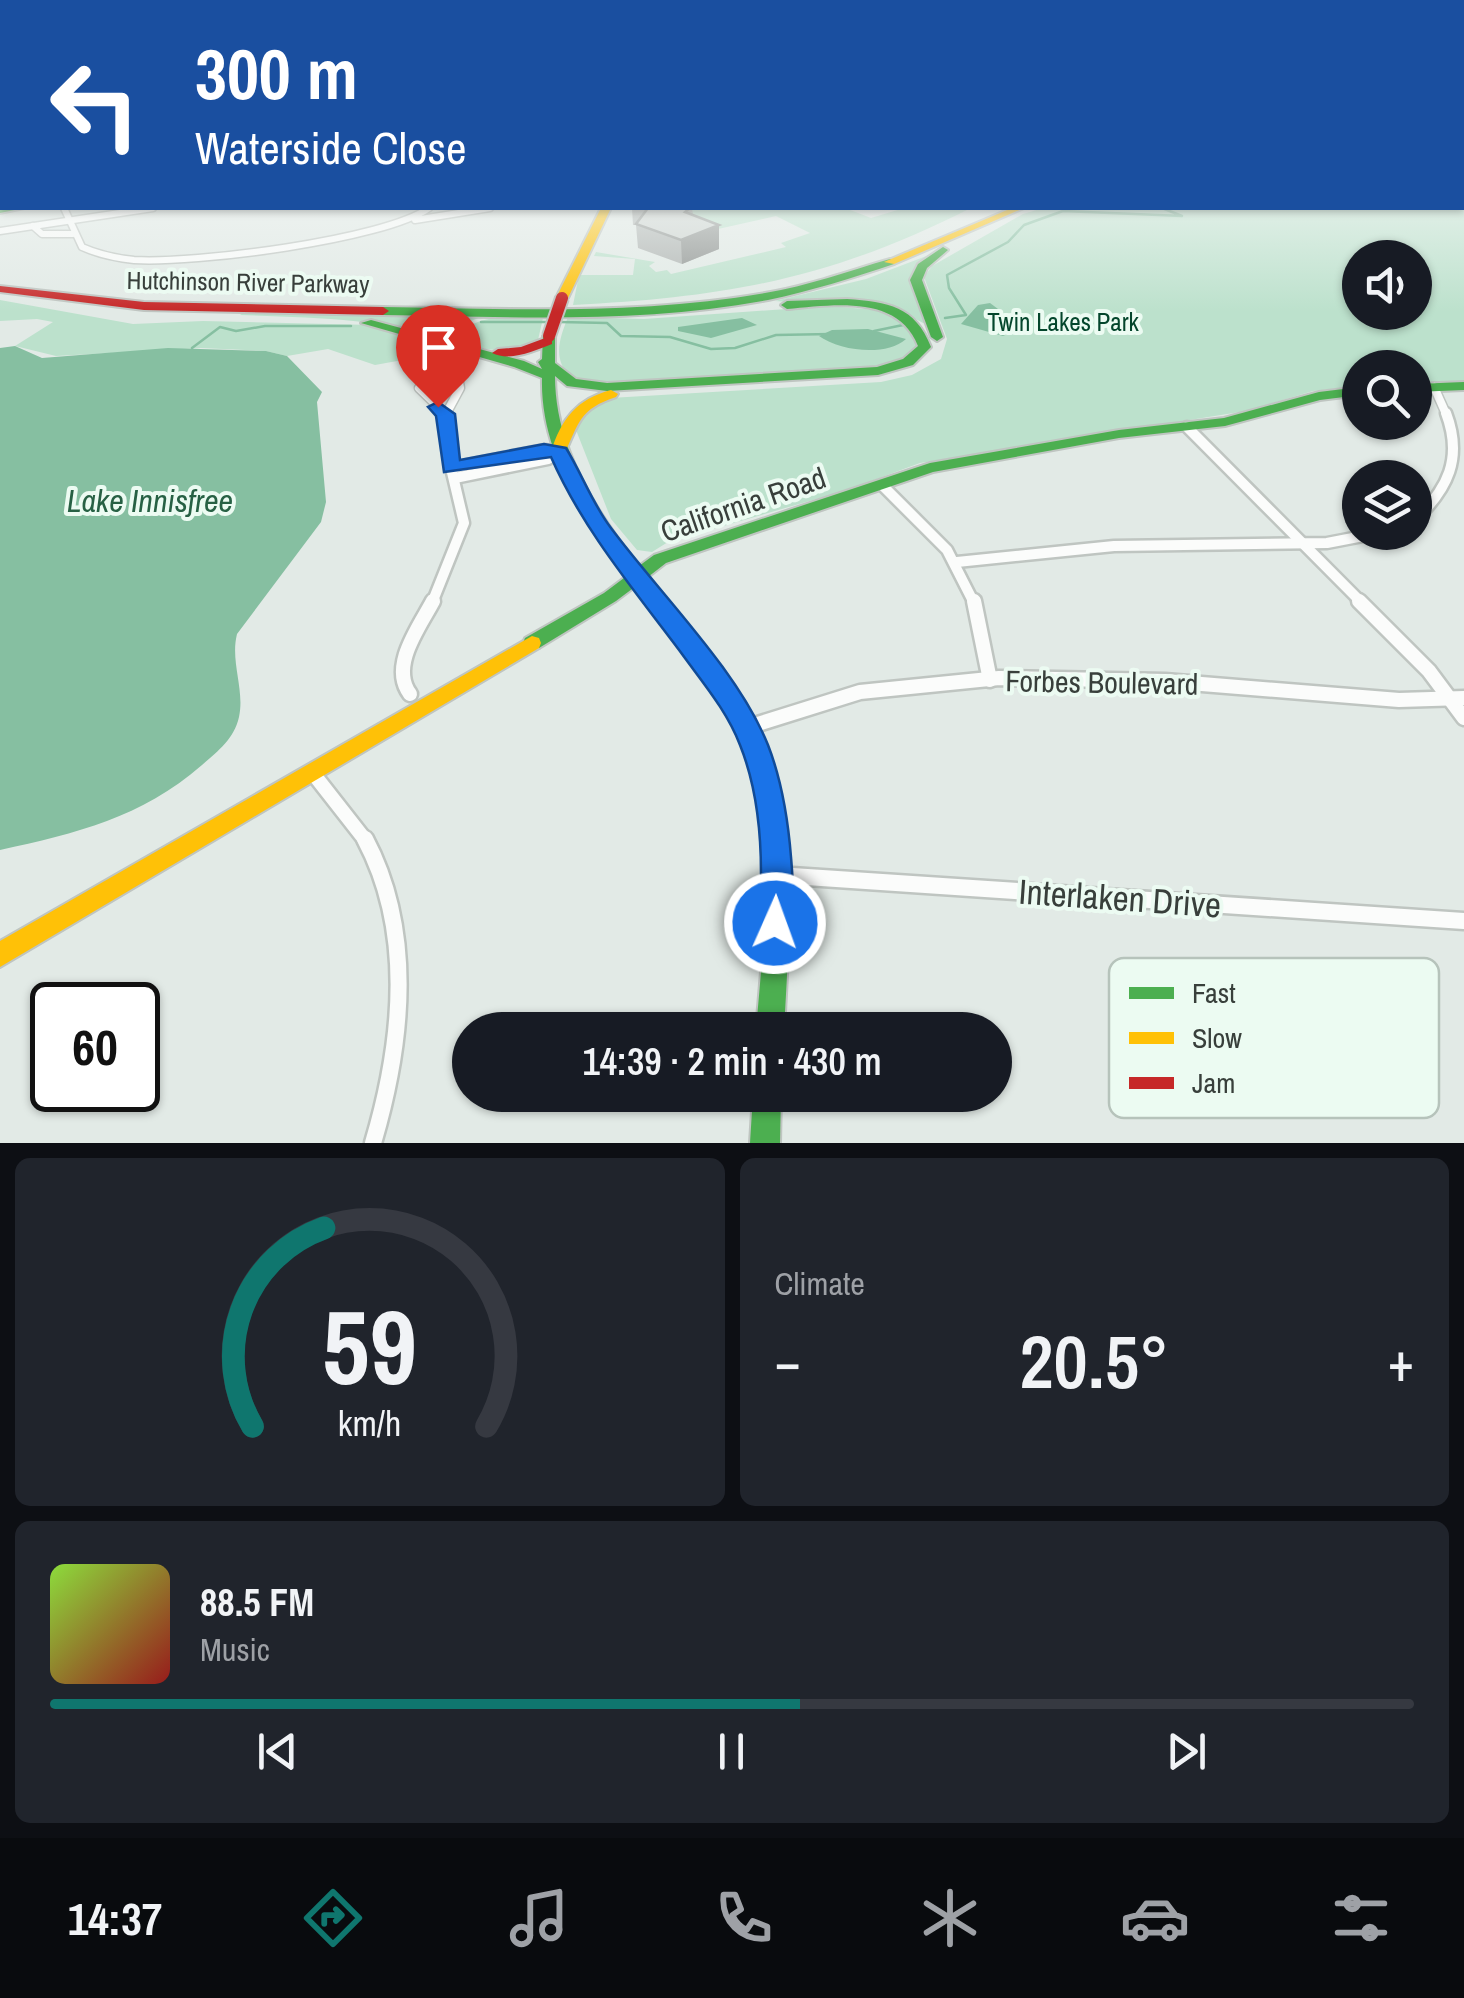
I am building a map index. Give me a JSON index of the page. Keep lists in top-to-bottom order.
{
  "streets": {
    "main road": ["Hutchinson River Parkway", "California Road"],
    "street": ["Forbes Boulevard", "Interlaken Drive"]
  },
  "water": ["Lake Innisfree"],
  "parks": ["Twin Lakes Park"],
  "legend": ["Fast", "Slow", "Jam"],
  "page": {
    "turn": ["300 m", "Waterside Close"],
    "limit": "60",
    "trip": "14:39 · 2 min · 430 m",
    "tile": "Climate",
    "heat": ["−", "20.5°", "+"],
    "song": ["88.5 FM", "Music"],
    "tabs": "14:37",
    "gauge": ["59", "km/h"]
  }
}
